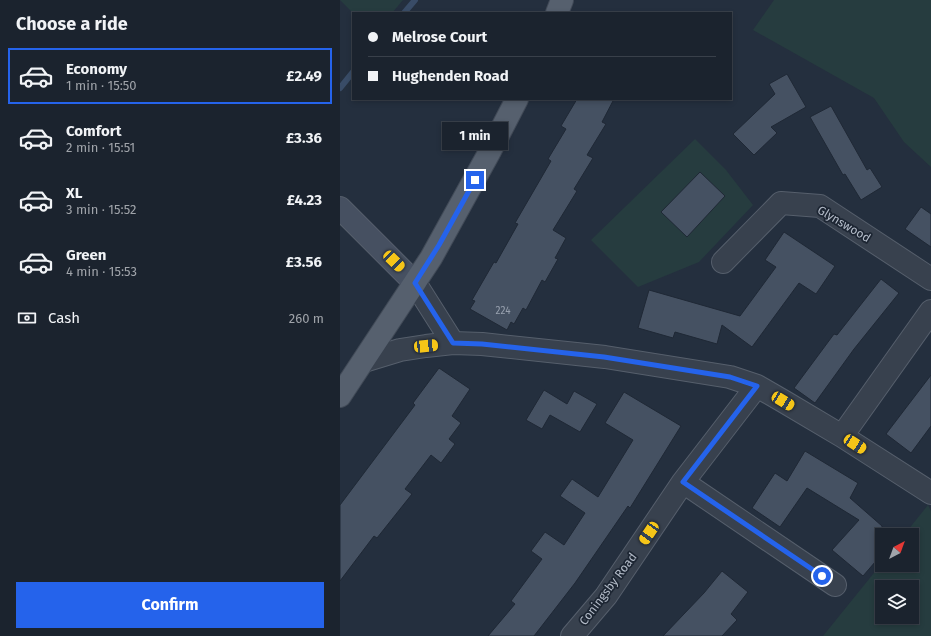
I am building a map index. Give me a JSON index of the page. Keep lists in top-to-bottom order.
{
  "streets": {
    "street": ["Glynswood", "Coningsby Road"]
  },
  "house_numbers": ["224"],
  "north": "top right",
  "page": {
    "heading": "Choose a ride",
    "banner": ["Melrose Court", "Hughenden Road"],
    "list": [
      {
        "name": "Economy",
        "note": "1 min · 15:50",
        "value": "£2.49"
      },
      {
        "name": "Comfort",
        "note": "2 min · 15:51",
        "value": "£3.36"
      },
      {
        "name": "XL",
        "note": "3 min · 15:52",
        "value": "£4.23"
      },
      {
        "name": "Green",
        "note": "4 min · 15:53",
        "value": "£3.56"
      }
    ],
    "bubble": "1 min",
    "pay": ["Cash", "260 m"],
    "buttons": "Confirm"
  }
}
